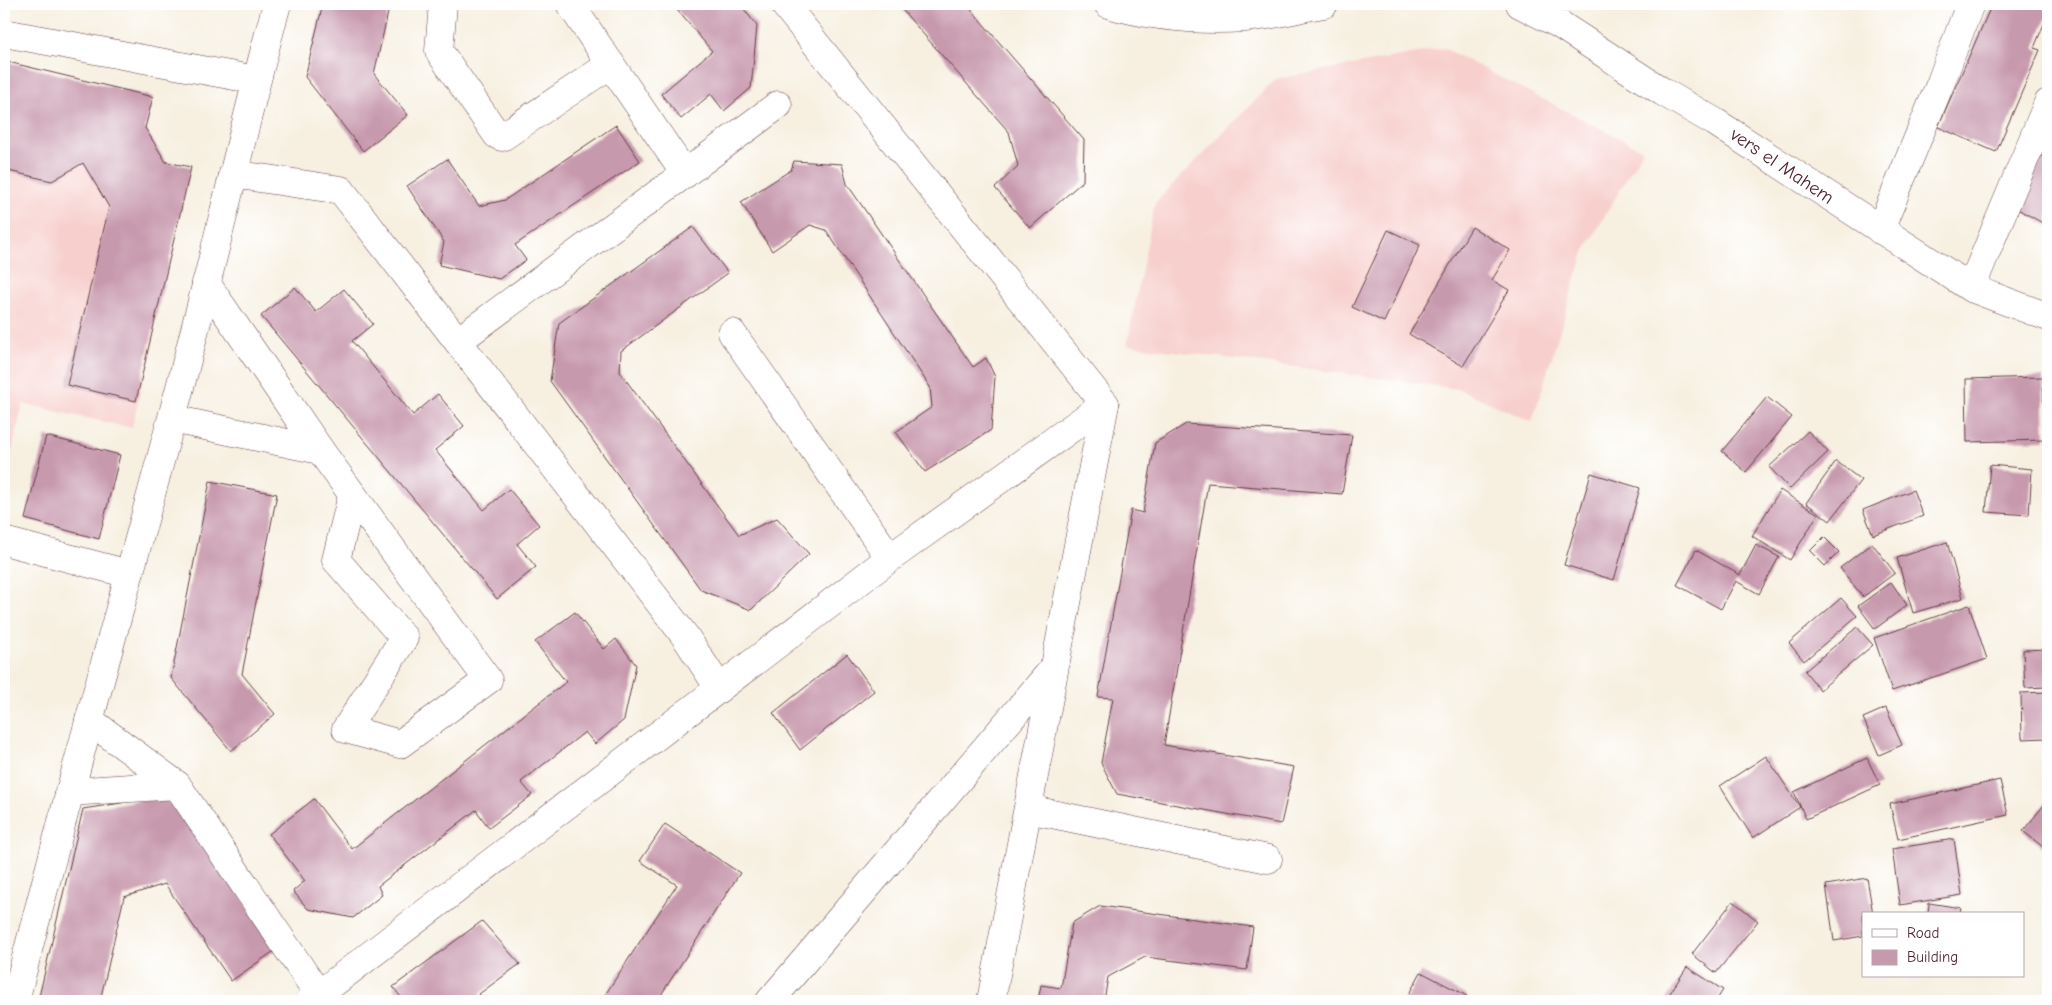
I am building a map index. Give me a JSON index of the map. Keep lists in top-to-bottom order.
{
  "streets": {
    "street": ["vers el Mahem"]
  },
  "legend": ["Road", "Building"]
}
